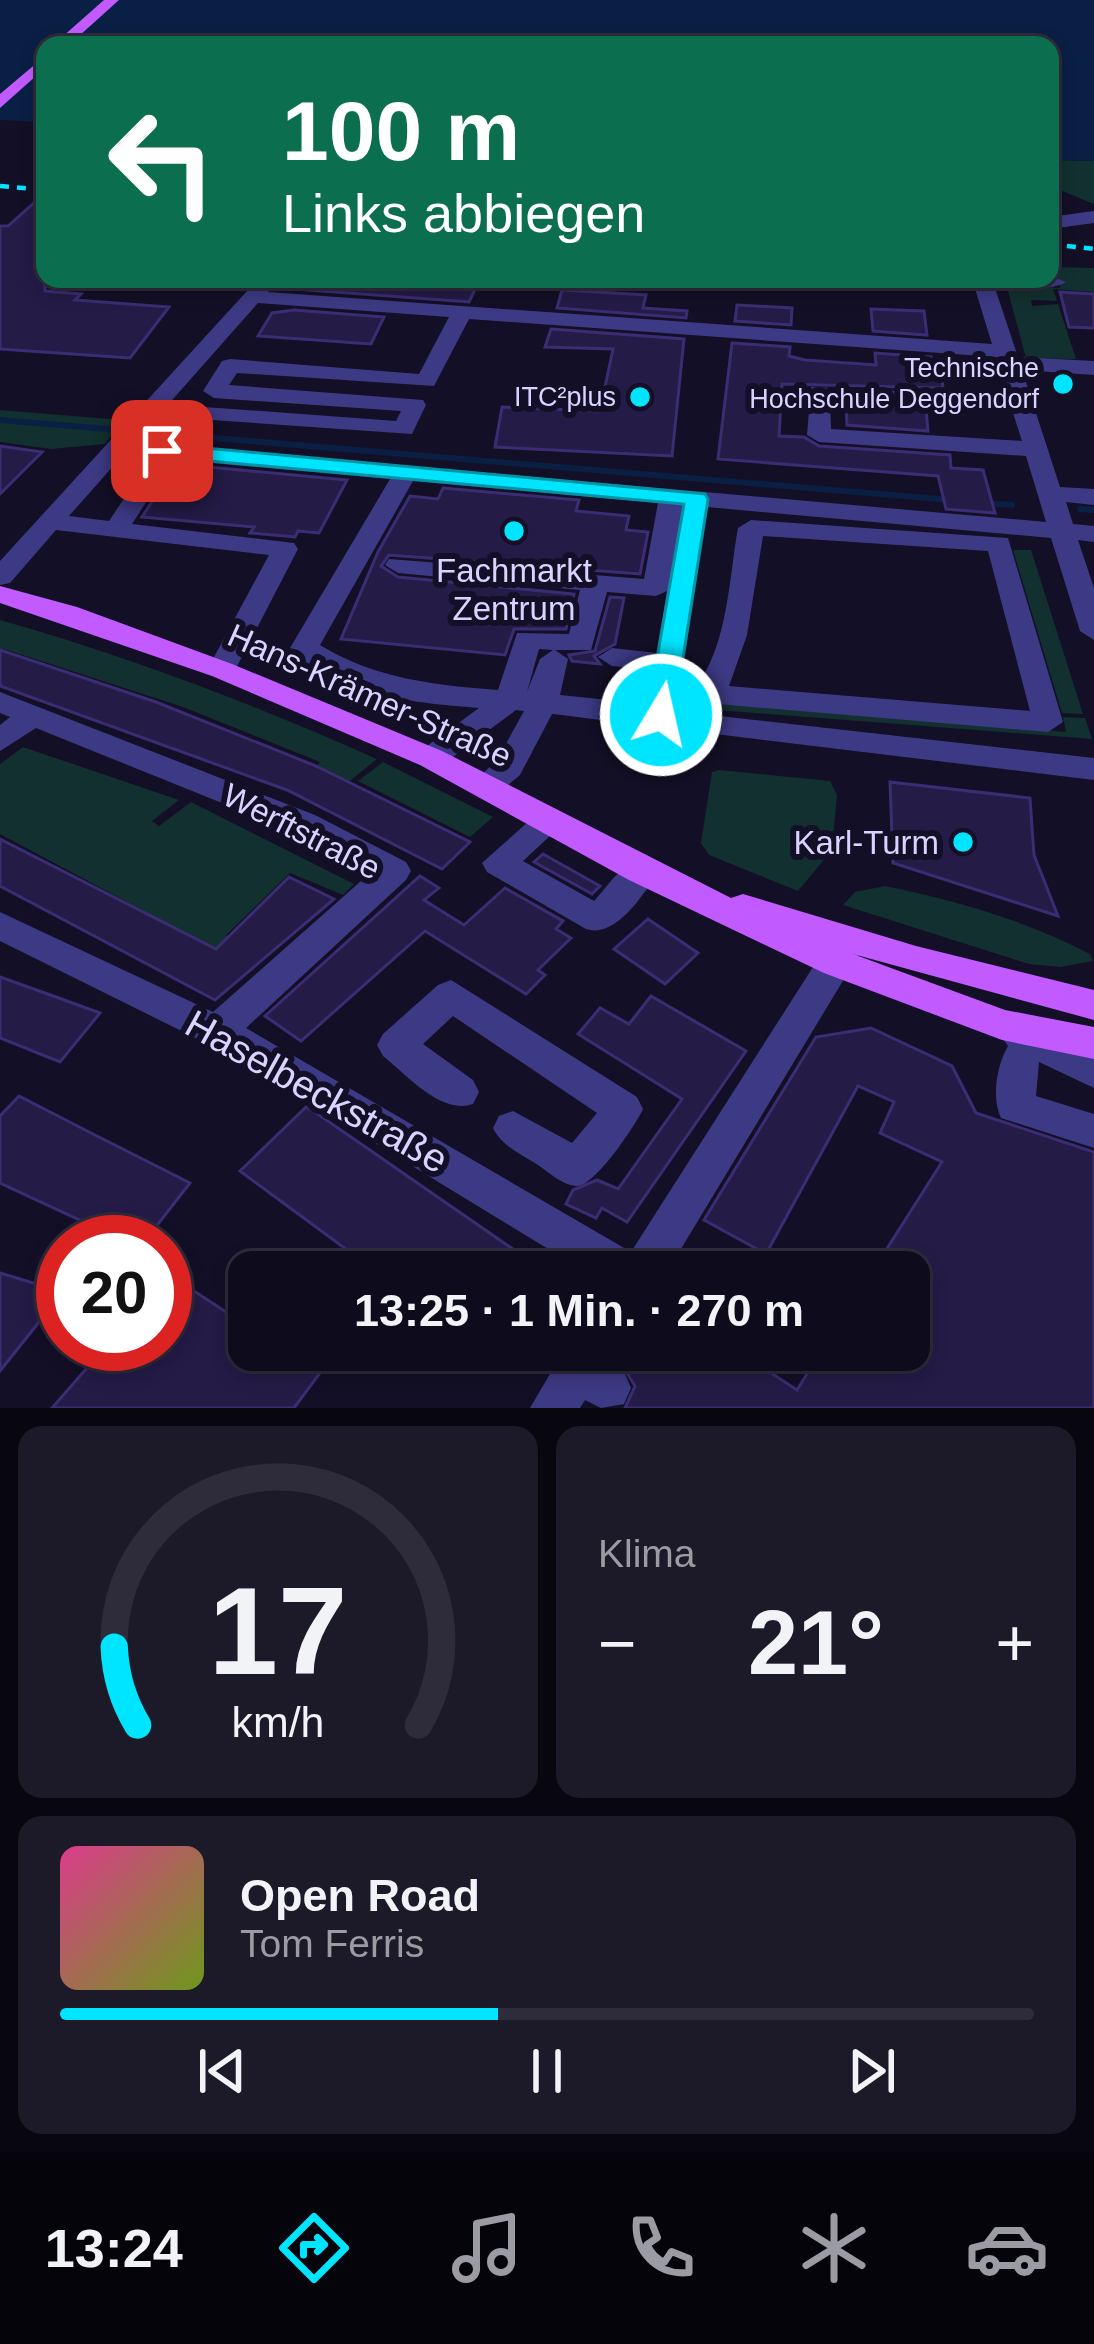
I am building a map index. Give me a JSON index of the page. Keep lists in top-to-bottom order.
{
  "streets": {
    "main road": ["Hans-Krämer-Straße"],
    "street": ["Werftstraße", "Haselbeckstraße"]
  },
  "crossings": [
    ["Werftstraße", "Haselbeckstraße"]
  ],
  "places": [
    "Technische Hochschule Deggendorf",
    "ITC²plus",
    "Fachmarkt Zentrum",
    "Karl-Turm"
  ],
  "page": {
    "turn": ["100 m", "Links abbiegen"],
    "limit": "20",
    "trip": "13:25 · 1 Min. · 270 m",
    "tile": "Klima",
    "heat": ["−", "21°", "+"],
    "song": ["Open Road", "Tom Ferris"],
    "tabs": "13:24",
    "gauge": ["17", "km/h"]
  }
}
